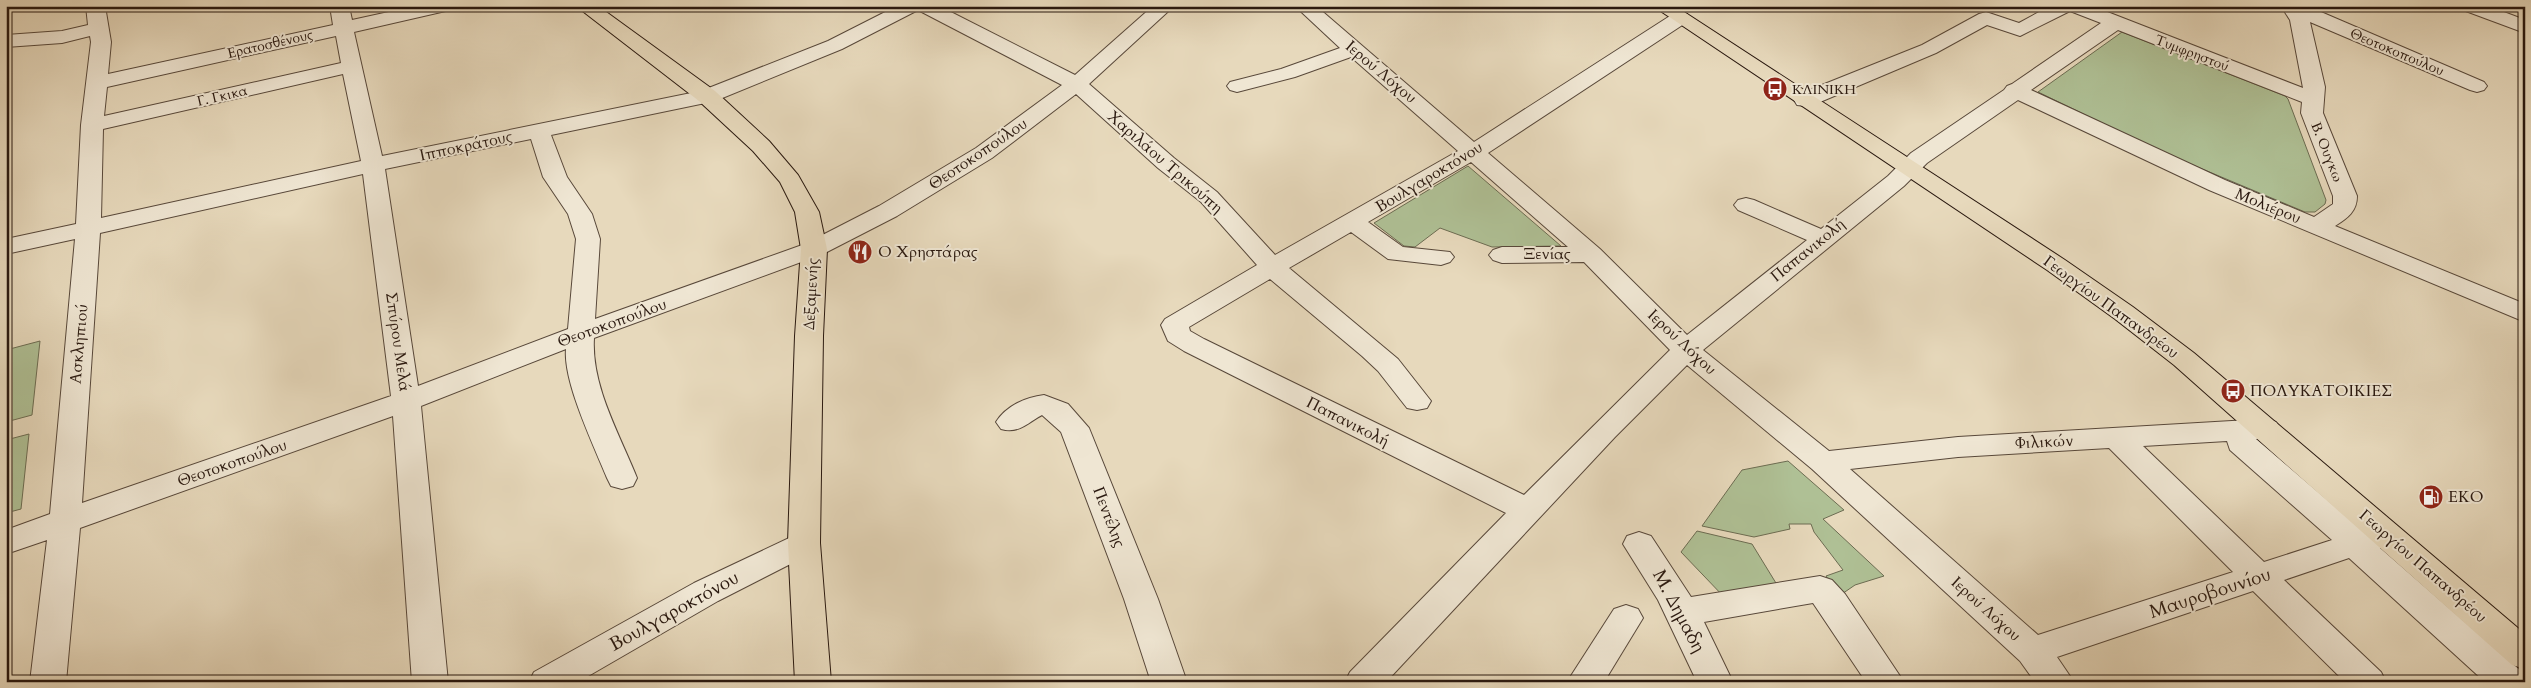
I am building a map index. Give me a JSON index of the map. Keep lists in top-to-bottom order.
{
  "streets": {
    "main road": ["Δεξαμενής", "Γεωργίου Παπανδρέου"],
    "street": [
      "Ερατοσθένους",
      "Θεοτοκοπούλου",
      "Τυμφρηστού",
      "Ιερού Λόχου",
      "Γ. Γκικα",
      "Ιπποκράτους",
      "Β. Ουγκω",
      "Χαριλάου Τρικούπη",
      "Βουλγαροκτόνου",
      "Μολιέρου",
      "Παπανικολή",
      "Ξενίας",
      "Σπύρου Μελά",
      "Ασκληπιού",
      "Φιλικών",
      "Πεντέλης",
      "Μαυροβουνίου",
      "Μ. Δημαδη"
    ]
  },
  "crossings": [
    ["Ερατοσθένους", "Σπύρου Μελά"],
    ["Ερατοσθένους", "Ασκληπιού"],
    ["Θεοτοκοπούλου", "Β. Ουγκω"],
    ["Θεοτοκοπούλου", "Χαριλάου Τρικούπη"],
    ["Θεοτοκοπούλου", "Δεξαμενής"],
    ["Θεοτοκοπούλου", "Σπύρου Μελά"],
    ["Θεοτοκοπούλου", "Ασκληπιού"],
    ["Τυμφρηστού", "Β. Ουγκω"],
    ["Τυμφρηστού", "Παπανικολή"],
    ["Ιερού Λόχου", "Βουλγαροκτόνου"],
    ["Ιερού Λόχου", "Παπανικολή"],
    ["Ιερού Λόχου", "Ξενίας"],
    ["Ιερού Λόχου", "Φιλικών"],
    ["Ιερού Λόχου", "Μαυροβουνίου"],
    ["Γ. Γκικα", "Σπύρου Μελά"],
    ["Γ. Γκικα", "Ασκληπιού"],
    ["Ιπποκράτους", "Δεξαμενής"],
    ["Ιπποκράτους", "Σπύρου Μελά"],
    ["Ιπποκράτους", "Ασκληπιού"],
    ["Β. Ουγκω", "Μολιέρου"],
    ["Χαριλάου Τρικούπη", "Βουλγαροκτόνου"],
    ["Βουλγαροκτόνου", "Παπανικολή"],
    ["Βουλγαροκτόνου", "Δεξαμενής"],
    ["Βουλγαροκτόνου", "Γεωργίου Παπανδρέου"],
    ["Μολιέρου", "Παπανικολή"],
    ["Παπανικολή", "Γεωργίου Παπανδρέου"],
    ["Γεωργίου Παπανδρέου", "Φιλικών"],
    ["Γεωργίου Παπανδρέου", "Μαυροβουνίου"]
  ],
  "places": {
    "bus stop": ["ΚΛΙΝΙΚΗ", "ΠΟΛΥΚΑΤΟΙΚΙΕΣ"],
    "restaurant": ["Ο Χρηστάρας"],
    "fuel station": ["EKO"]
  }
}
